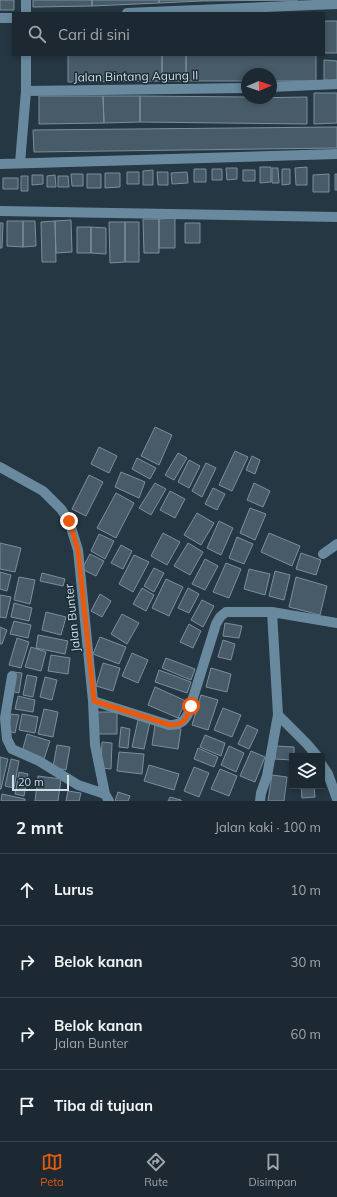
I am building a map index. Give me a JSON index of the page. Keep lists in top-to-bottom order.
{
  "streets": {
    "street": ["Jalan Bintang Agung II", "Jalan Bunter"]
  },
  "scale_bar": "20 m",
  "north": "right",
  "page": {
    "search": "Cari di sini",
    "scale": "20 m",
    "heading": ["2 mnt", "Jalan kaki · 100 m"],
    "list": [
      ["Lurus", "10 m"],
      ["Belok kanan", "30 m"],
      ["Belok kanan", "Jalan Bunter", "60 m"],
      "Tiba di tujuan"
    ],
    "nav": ["Peta", "Rute", "Disimpan"]
  }
}
